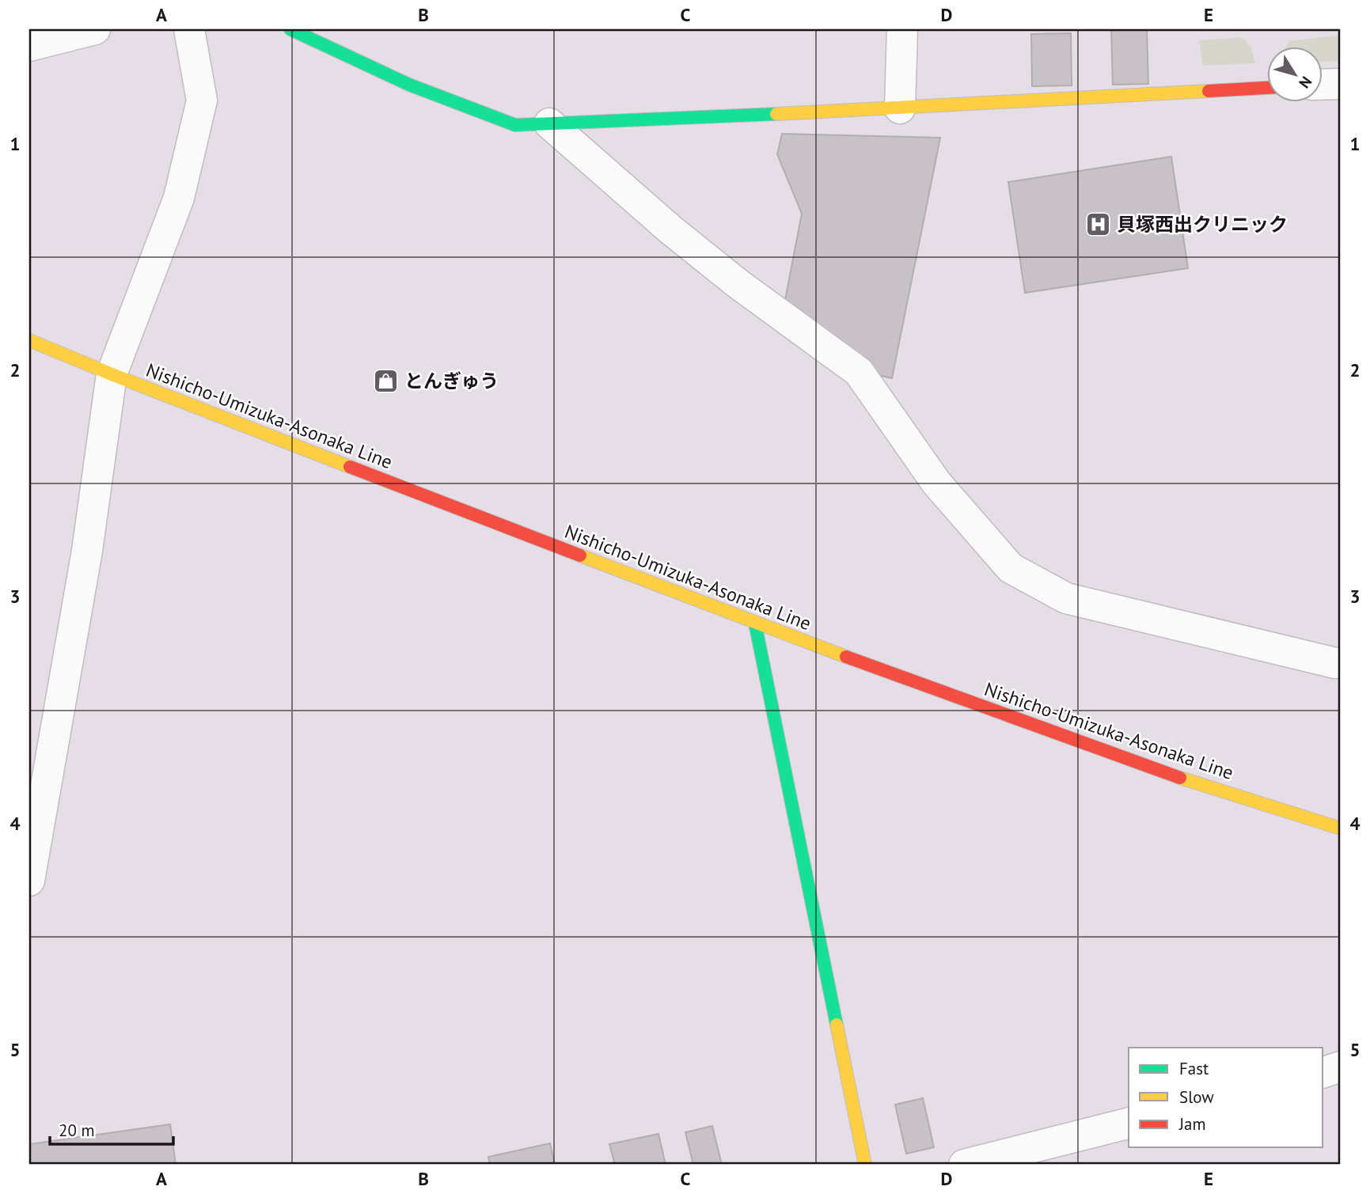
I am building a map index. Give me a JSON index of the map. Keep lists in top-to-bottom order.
{
  "streets": {
    "street": ["Nishicho-Umizuka-Asonaka Line"]
  },
  "places": {
    "hospital": ["貝塚西出クリニック"],
    "shop": ["とんぎゅう"]
  },
  "legend": ["Fast", "Slow", "Jam"],
  "scale_bar": "20 m",
  "north": "bottom right",
  "grid": {
    "columns": [
      "A",
      "B",
      "C",
      "D",
      "E"
    ],
    "rows": [
      "1",
      "2",
      "3",
      "4",
      "5"
    ]
  }
}
